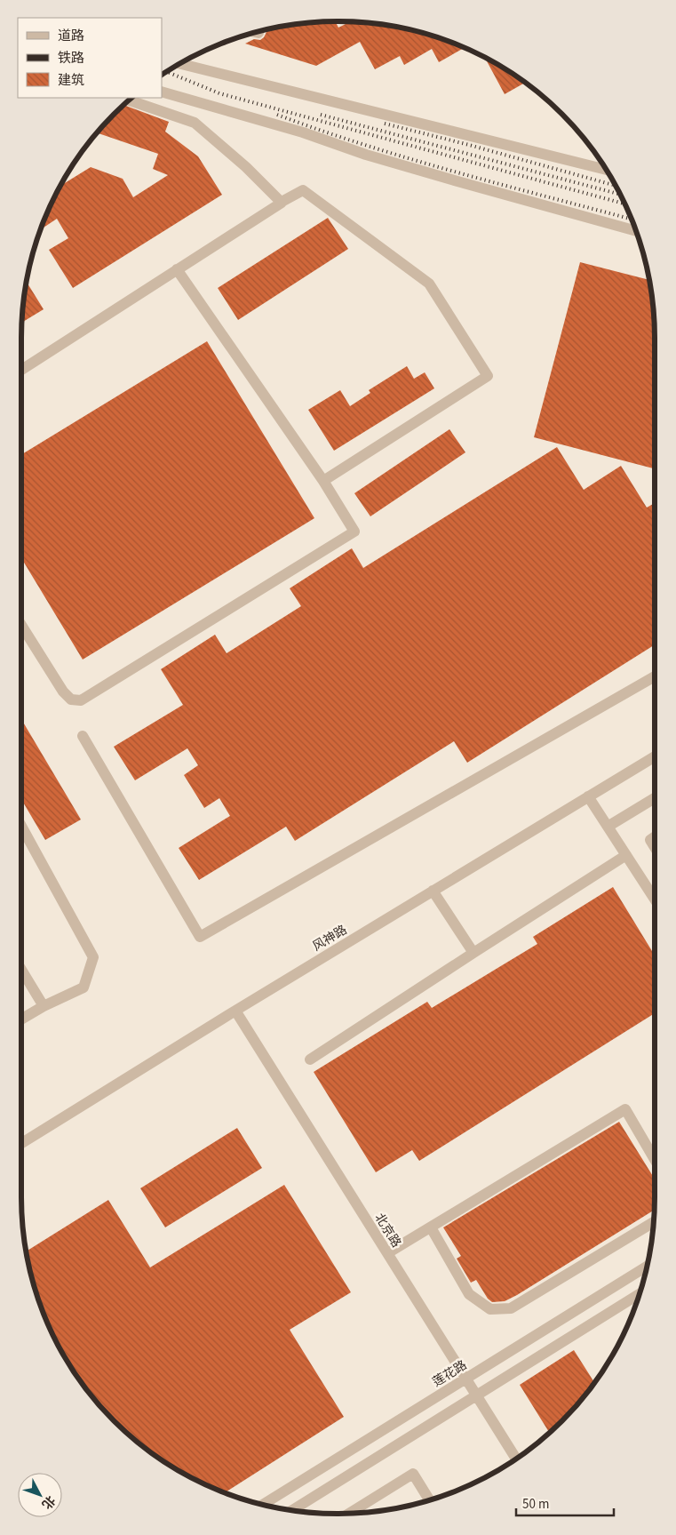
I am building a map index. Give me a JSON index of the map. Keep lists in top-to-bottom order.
{
  "streets": {
    "street": ["风神路", "北京路", "莲花路"]
  },
  "crossings": [
    ["风神路", "北京路"],
    ["北京路", "莲花路"]
  ],
  "legend": ["道路", "铁路", "建筑"],
  "scale_bar": "50 m",
  "north": "bottom right"
}
